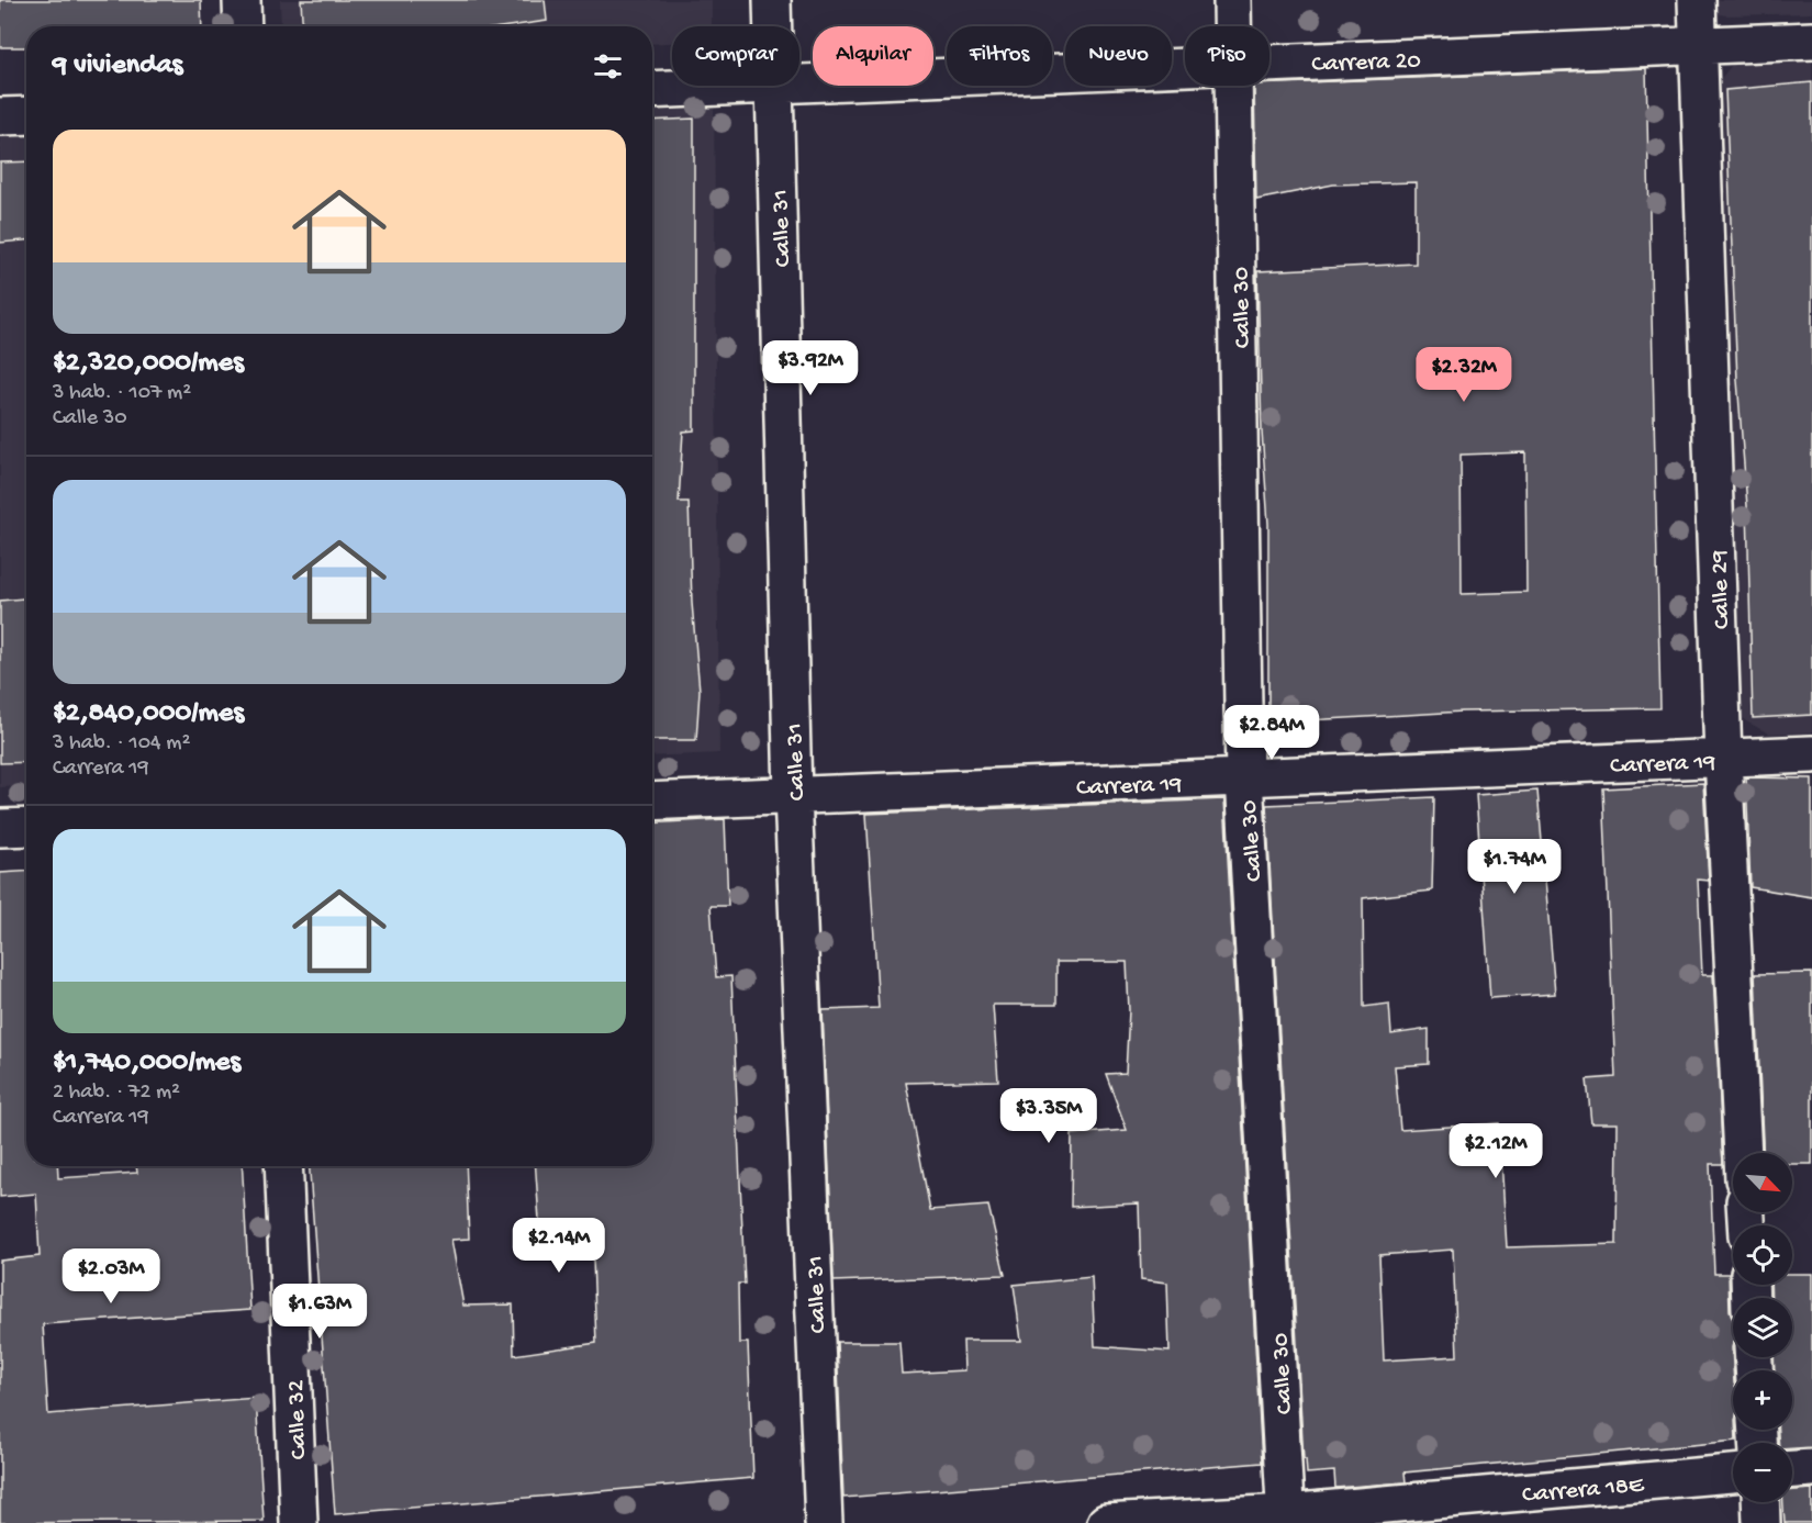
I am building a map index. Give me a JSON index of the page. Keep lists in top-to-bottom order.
{
  "streets": {
    "street": [
      "Carrera 20",
      "Calle 31",
      "Calle 30",
      "Calle 29",
      "Carrera 19",
      "Calle 32",
      "Carrera 18E"
    ]
  },
  "crossings": [
    ["Carrera 20", "Calle 29"],
    ["Calle 31", "Carrera 19"],
    ["Calle 30", "Carrera 19"],
    ["Calle 30", "Carrera 18E"],
    ["Calle 29", "Carrera 19"]
  ],
  "north": "bottom right",
  "page": {
    "chip": [
      "Comprar",
      "Alquilar",
      "Filtros",
      "Nuevo",
      "Piso"
    ],
    "heading": "9 viviendas",
    "list": [
      {
        "name": "$2,320,000/mes",
        "note": "3 hab. · 107 m² · Calle 30"
      },
      {
        "name": "$2,840,000/mes",
        "note": "3 hab. · 104 m² · Carrera 19"
      },
      {
        "name": "$1,740,000/mes",
        "note": "2 hab. · 72 m² · Carrera 19"
      }
    ],
    "price": [
      "$3.92M",
      "$2.32M",
      "$2.84M",
      "$1.74M",
      "$3.35M",
      "$2.12M",
      "$2.14M",
      "$2.03M",
      "$1.63M"
    ],
    "map_buttons": ["+", "−"]
  }
}
